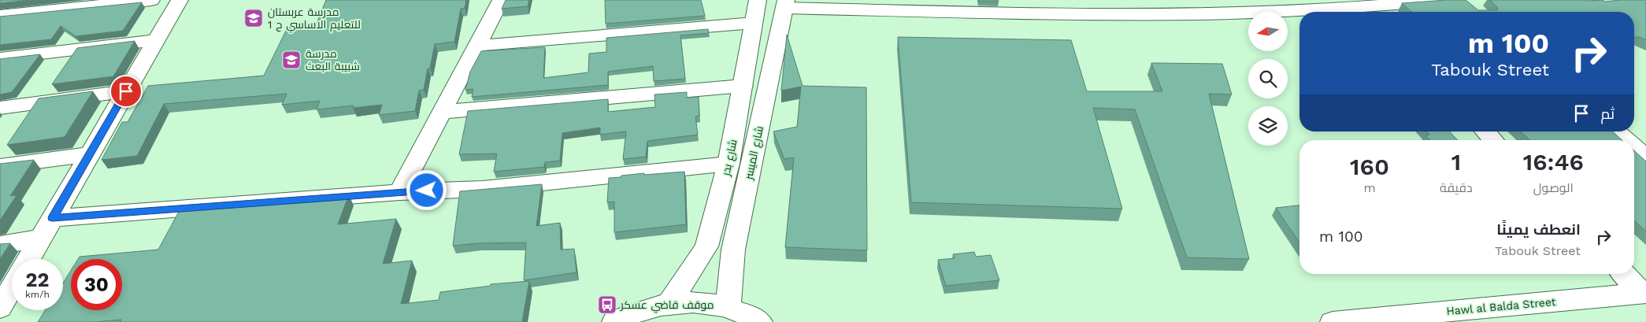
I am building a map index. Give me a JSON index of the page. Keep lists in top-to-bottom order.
{
  "streets": {
    "street": ["شارع الميسر", "شارع بدر", "Hawl al Balda Street"]
  },
  "places": {
    "school or university": ["مدرسة عربستان للتعليم الاساسي ح 1", "مدرسة شبيبة البعث"],
    "bus stop": ["موقف قاضي عسكر"]
  },
  "north": "left",
  "page": {
    "turn": ["100 m", "Tabouk Street"],
    "then": "ثم",
    "eta": [
      "16:46",
      "الوصول",
      "1",
      "دقيقة",
      "160",
      "m"
    ],
    "list": [
      {
        "name": "انعطف يمينًا",
        "note": "Tabouk Street",
        "value": "100 m"
      }
    ],
    "speed": "22 km/h",
    "limit": "30"
  }
}
